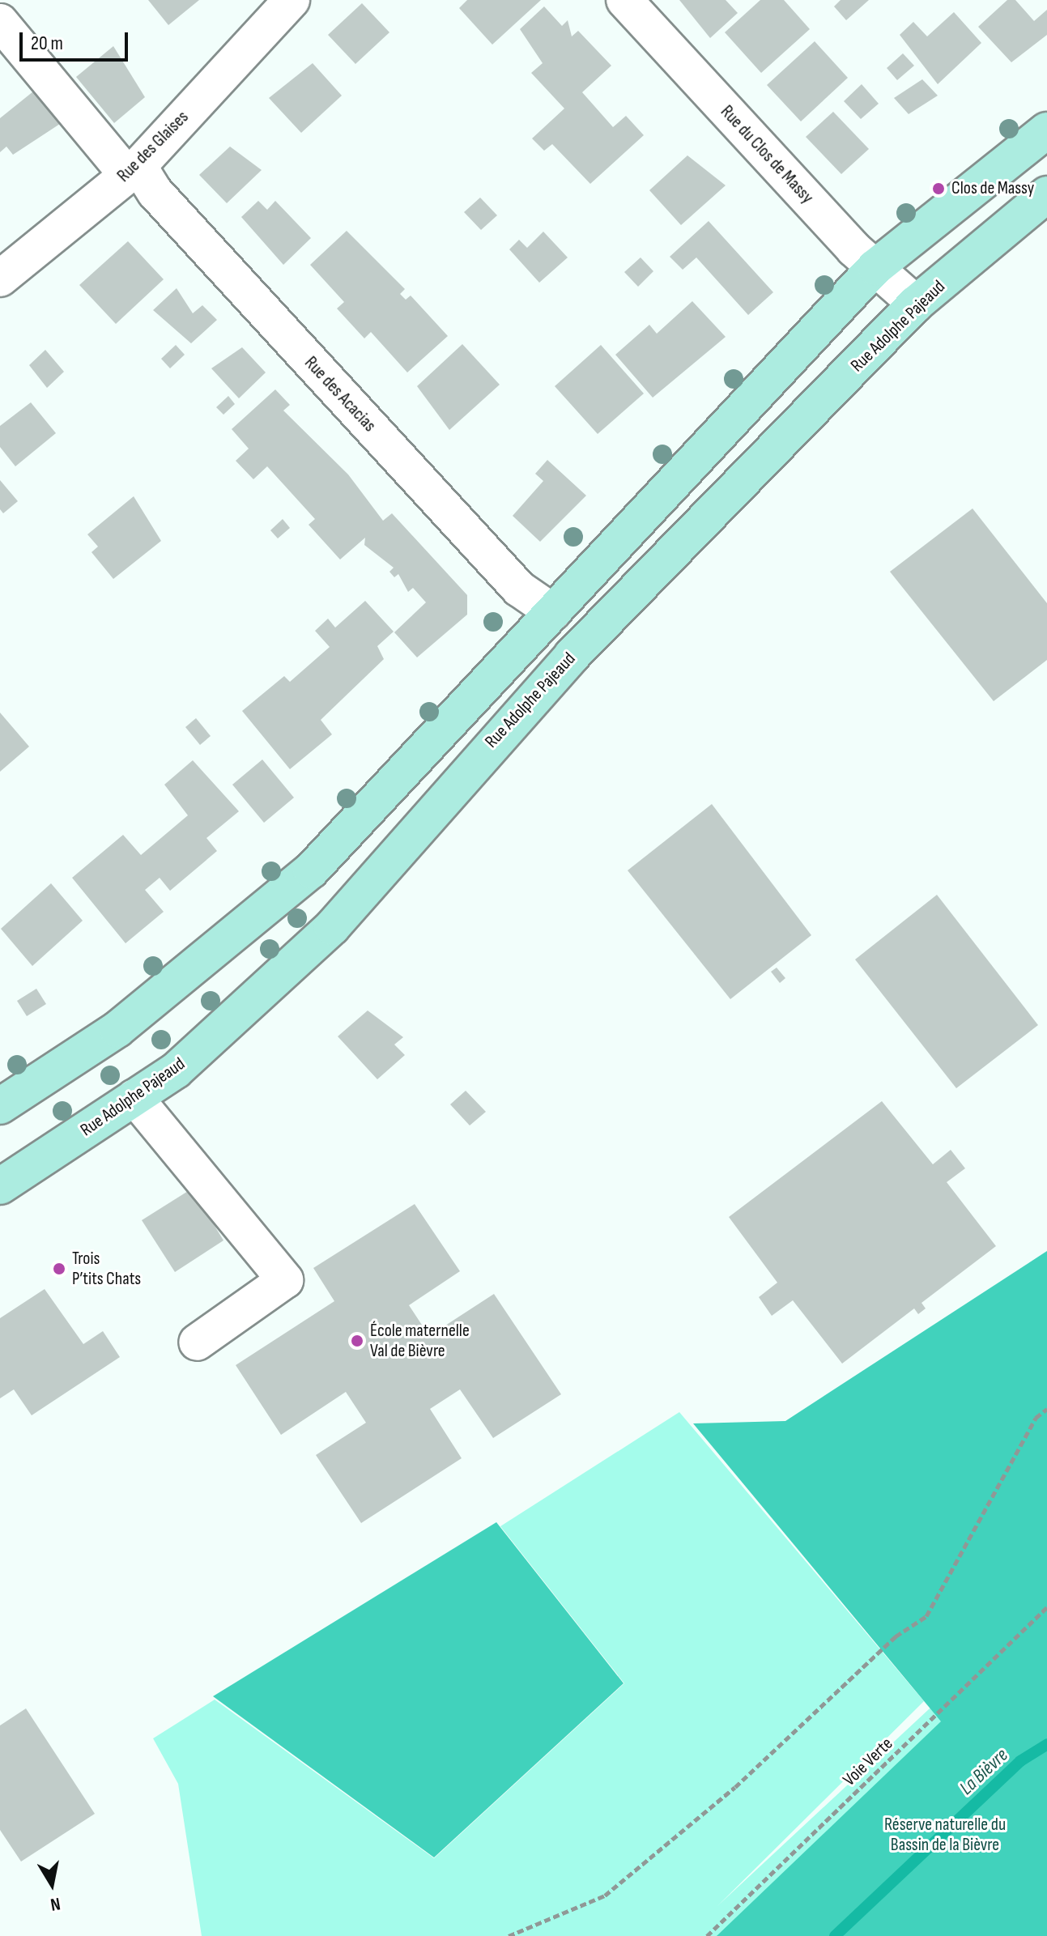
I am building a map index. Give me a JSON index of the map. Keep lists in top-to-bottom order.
{
  "streets": {
    "main road": ["Rue Adolphe Pajeaud"],
    "street": ["Rue des Glaises", "Rue du Clos de Massy", "Rue des Acacias"],
    "path": ["Voie Verte"]
  },
  "crossings": [
    ["Rue des Glaises", "Rue des Acacias"],
    ["Rue du Clos de Massy", "Rue Adolphe Pajeaud"]
  ],
  "water": ["La Bièvre"],
  "parks": ["Réserve naturelle du Bassin de la Bièvre"],
  "places": ["Clos de Massy", "Trois P’tits Chats", "École maternelle Val de Bièvre"],
  "scale_bar": "20 m",
  "north": "bottom"
}
